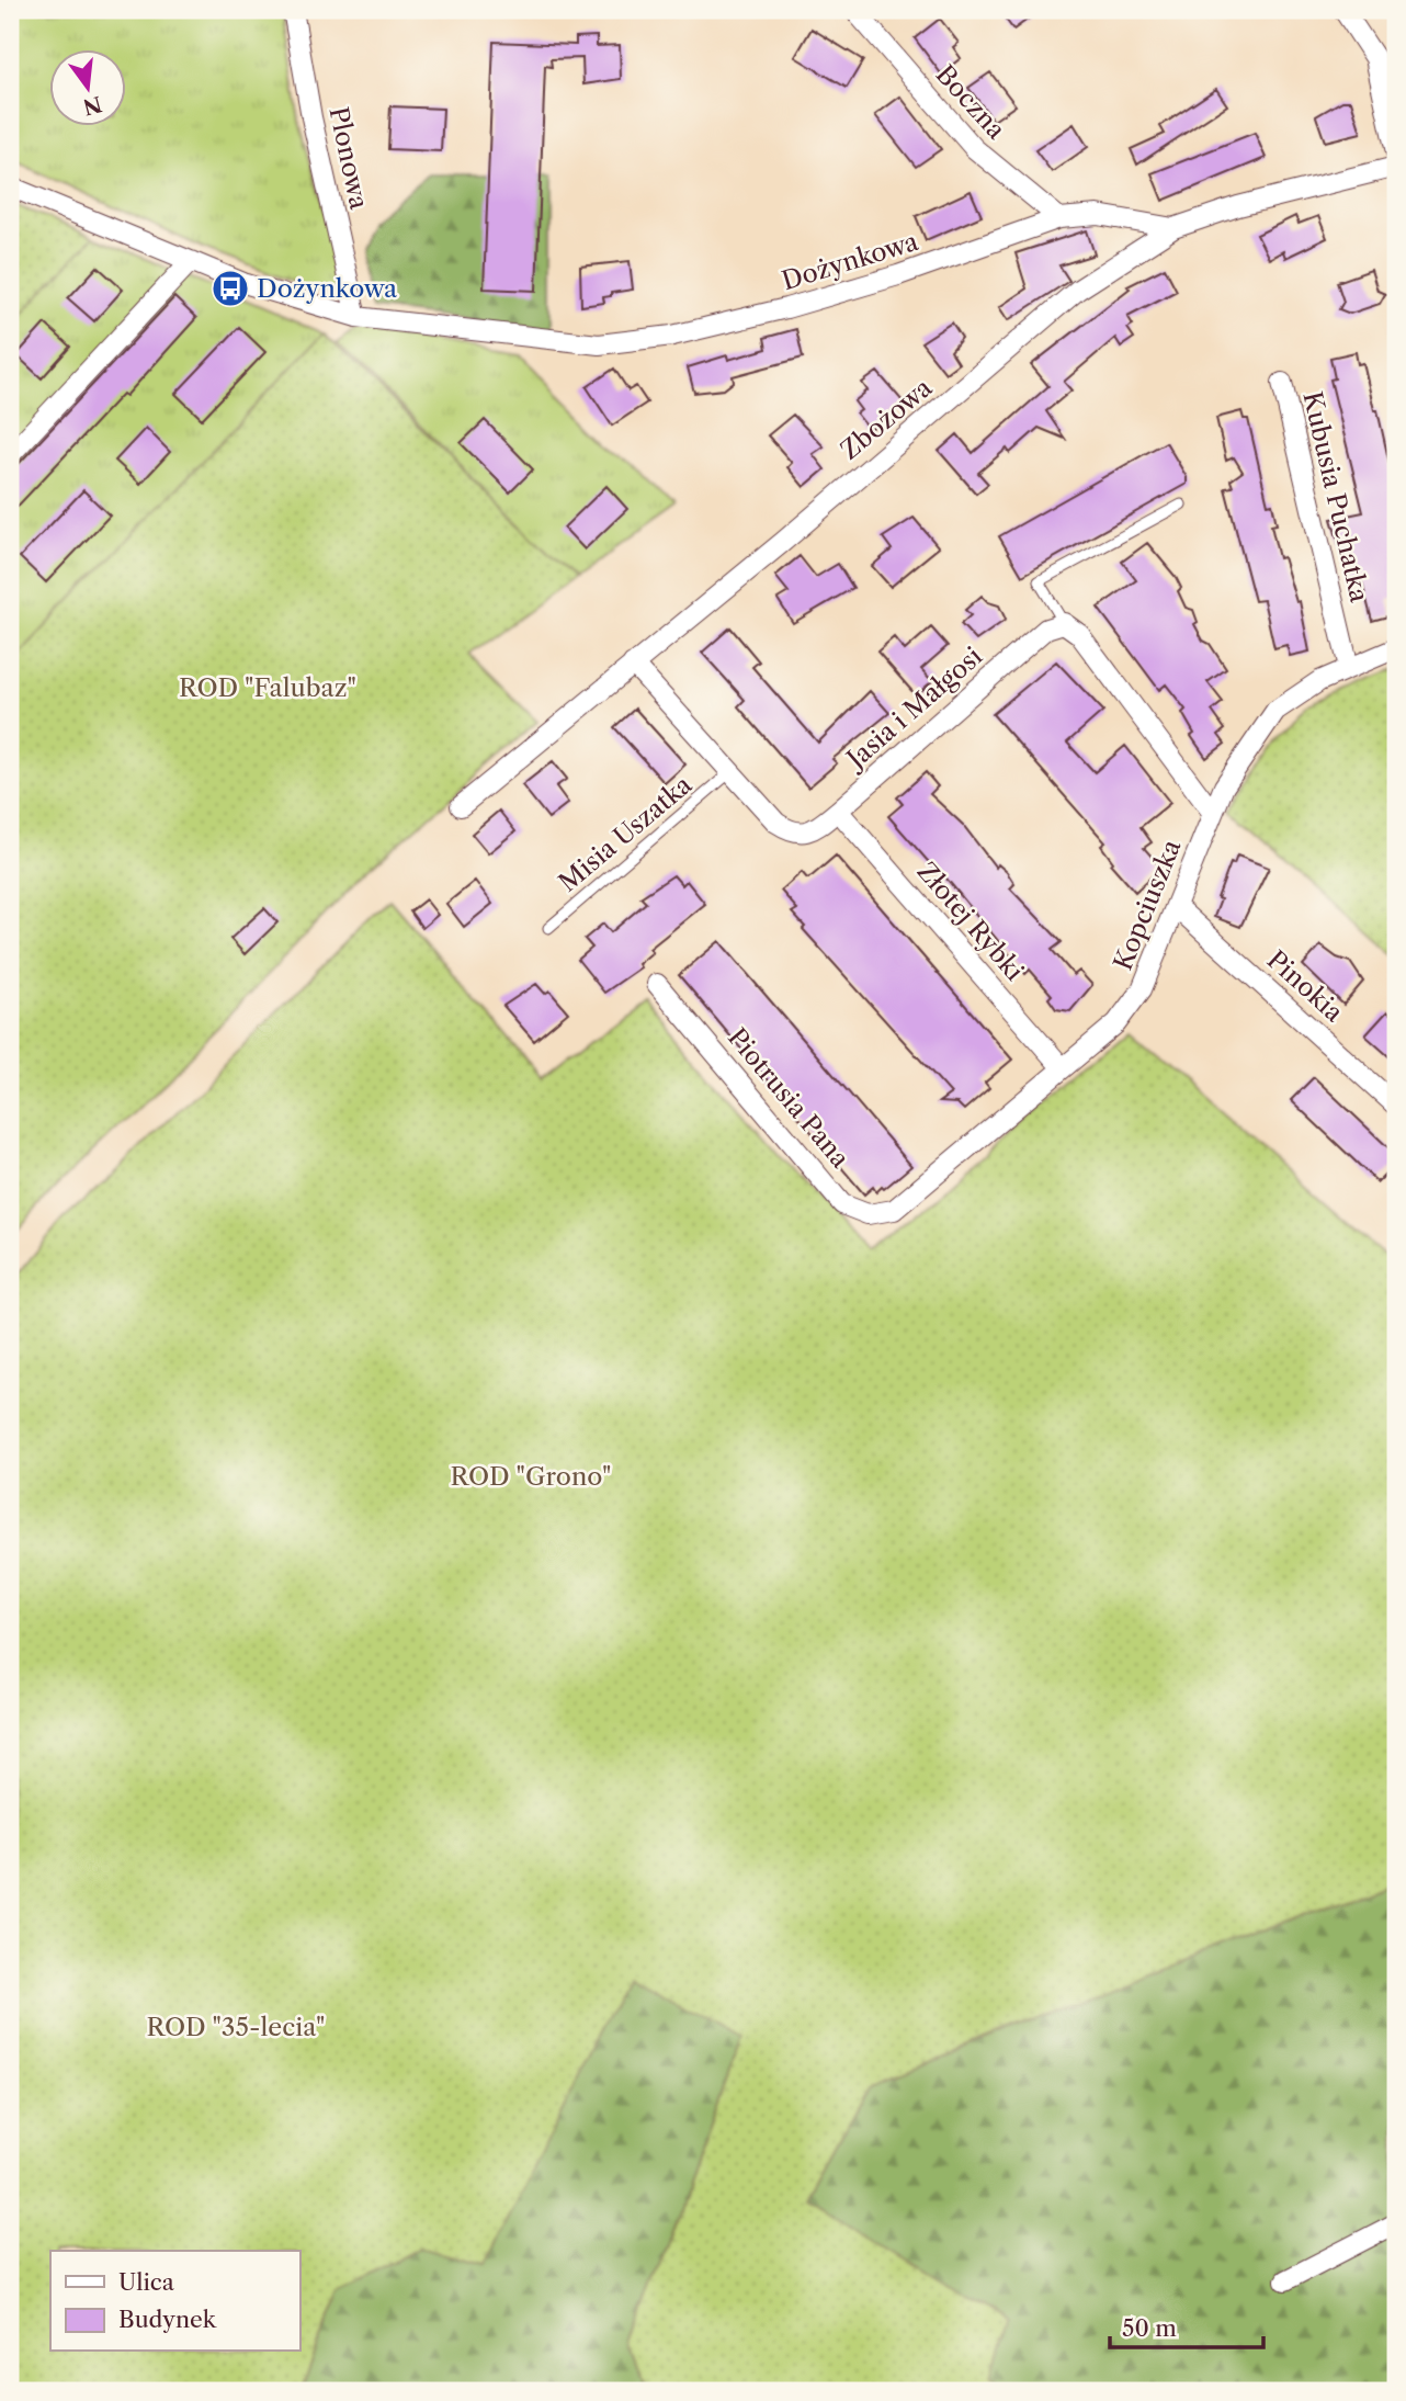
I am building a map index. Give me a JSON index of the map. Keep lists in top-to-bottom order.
{
  "streets": {
    "street": [
      "Boczna",
      "Plonowa",
      "Dożynkowa",
      "Zbożowa",
      "Kubusia Puchatka",
      "Jasia i Małgosi",
      "Kopciuszka",
      "Złotej Rybki",
      "Pinokia",
      "Piotrusia Pana"
    ],
    "lane": ["Misia Uszatka"]
  },
  "crossings": [
    ["Boczna", "Dożynkowa"],
    ["Plonowa", "Dożynkowa"],
    ["Dożynkowa", "Zbożowa"],
    ["Zbożowa", "Jasia i Małgosi"],
    ["Kubusia Puchatka", "Kopciuszka"],
    ["Jasia i Małgosi", "Misia Uszatka"],
    ["Jasia i Małgosi", "Złotej Rybki"],
    ["Kopciuszka", "Złotej Rybki"],
    ["Kopciuszka", "Pinokia"],
    ["Kopciuszka", "Piotrusia Pana"]
  ],
  "parks": ["ROD \"Falubaz\"", "ROD \"Grono\"", "ROD \"35-lecia\""],
  "places": {
    "bus stop": ["Dożynkowa"]
  },
  "legend": ["Ulica", "Budynek"],
  "scale_bar": "50 m",
  "north": "bottom"
}
